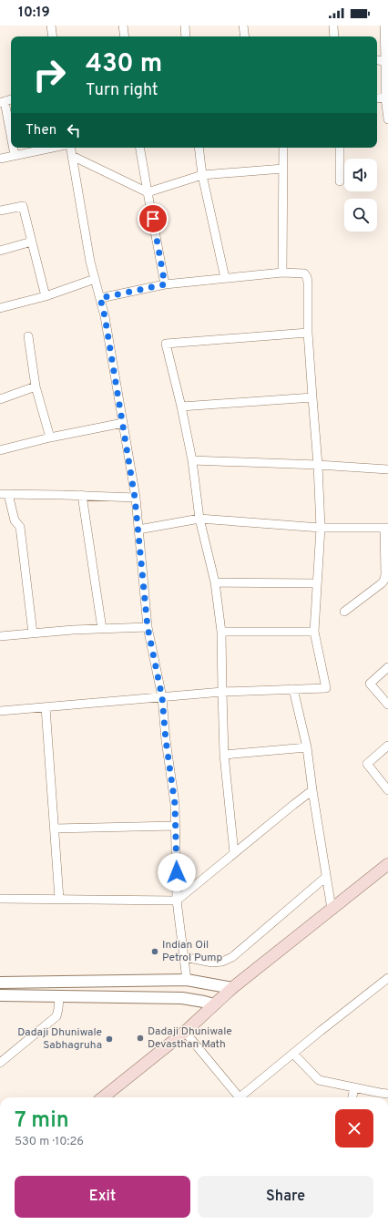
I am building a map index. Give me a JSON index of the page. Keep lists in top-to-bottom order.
{
  "places": ["Indian Oil Petrol Pump", "Dadaji Dhuniwale Devasthan Math", "Dadaji Dhuniwale Sabhagruha"],
  "page": {
    "status": "10:19",
    "turn": ["430 m", "Turn right"],
    "then": "Then",
    "heading": ["7 min", "530 m · 10:26"],
    "buttons": ["Exit", "Share"]
  }
}
